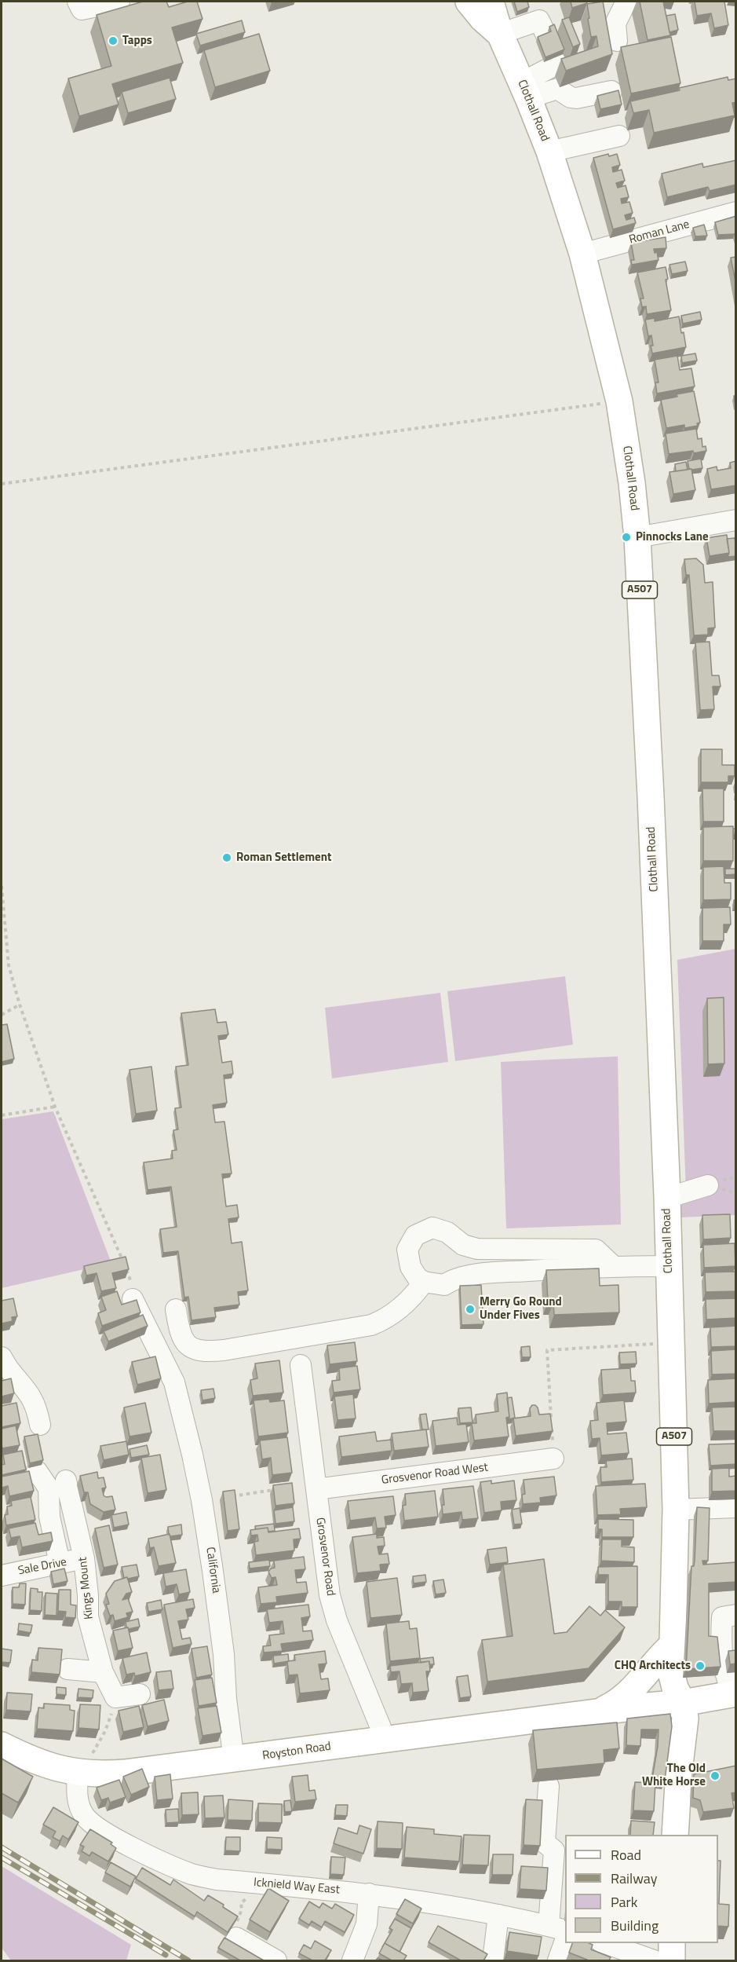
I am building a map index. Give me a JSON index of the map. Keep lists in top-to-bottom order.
{
  "streets": {
    "main road": ["Clothall Road", "A507", "Royston Road"],
    "street": [
      "Roman Lane",
      "Grosvenor Road West",
      "Grosvenor Road",
      "Sale Drive",
      "California",
      "Kings Mount",
      "Icknield Way East"
    ]
  },
  "crossings": [
    ["Clothall Road", "Roman Lane"],
    ["Clothall Road", "A507"],
    ["Clothall Road", "Royston Road"],
    ["A507", "Royston Road"],
    ["Grosvenor Road West", "Grosvenor Road"],
    ["Grosvenor Road", "Royston Road"],
    ["Sale Drive", "Kings Mount"],
    ["California", "Royston Road"],
    ["Royston Road", "Icknield Way East"]
  ],
  "places": [
    "Tapps",
    "Pinnocks Lane",
    "Roman Settlement",
    "Merry Go Round Under Fives",
    "CHQ Architects",
    "The Old White Horse"
  ],
  "legend": [
    "Road",
    "Railway",
    "Park",
    "Building"
  ]
}
